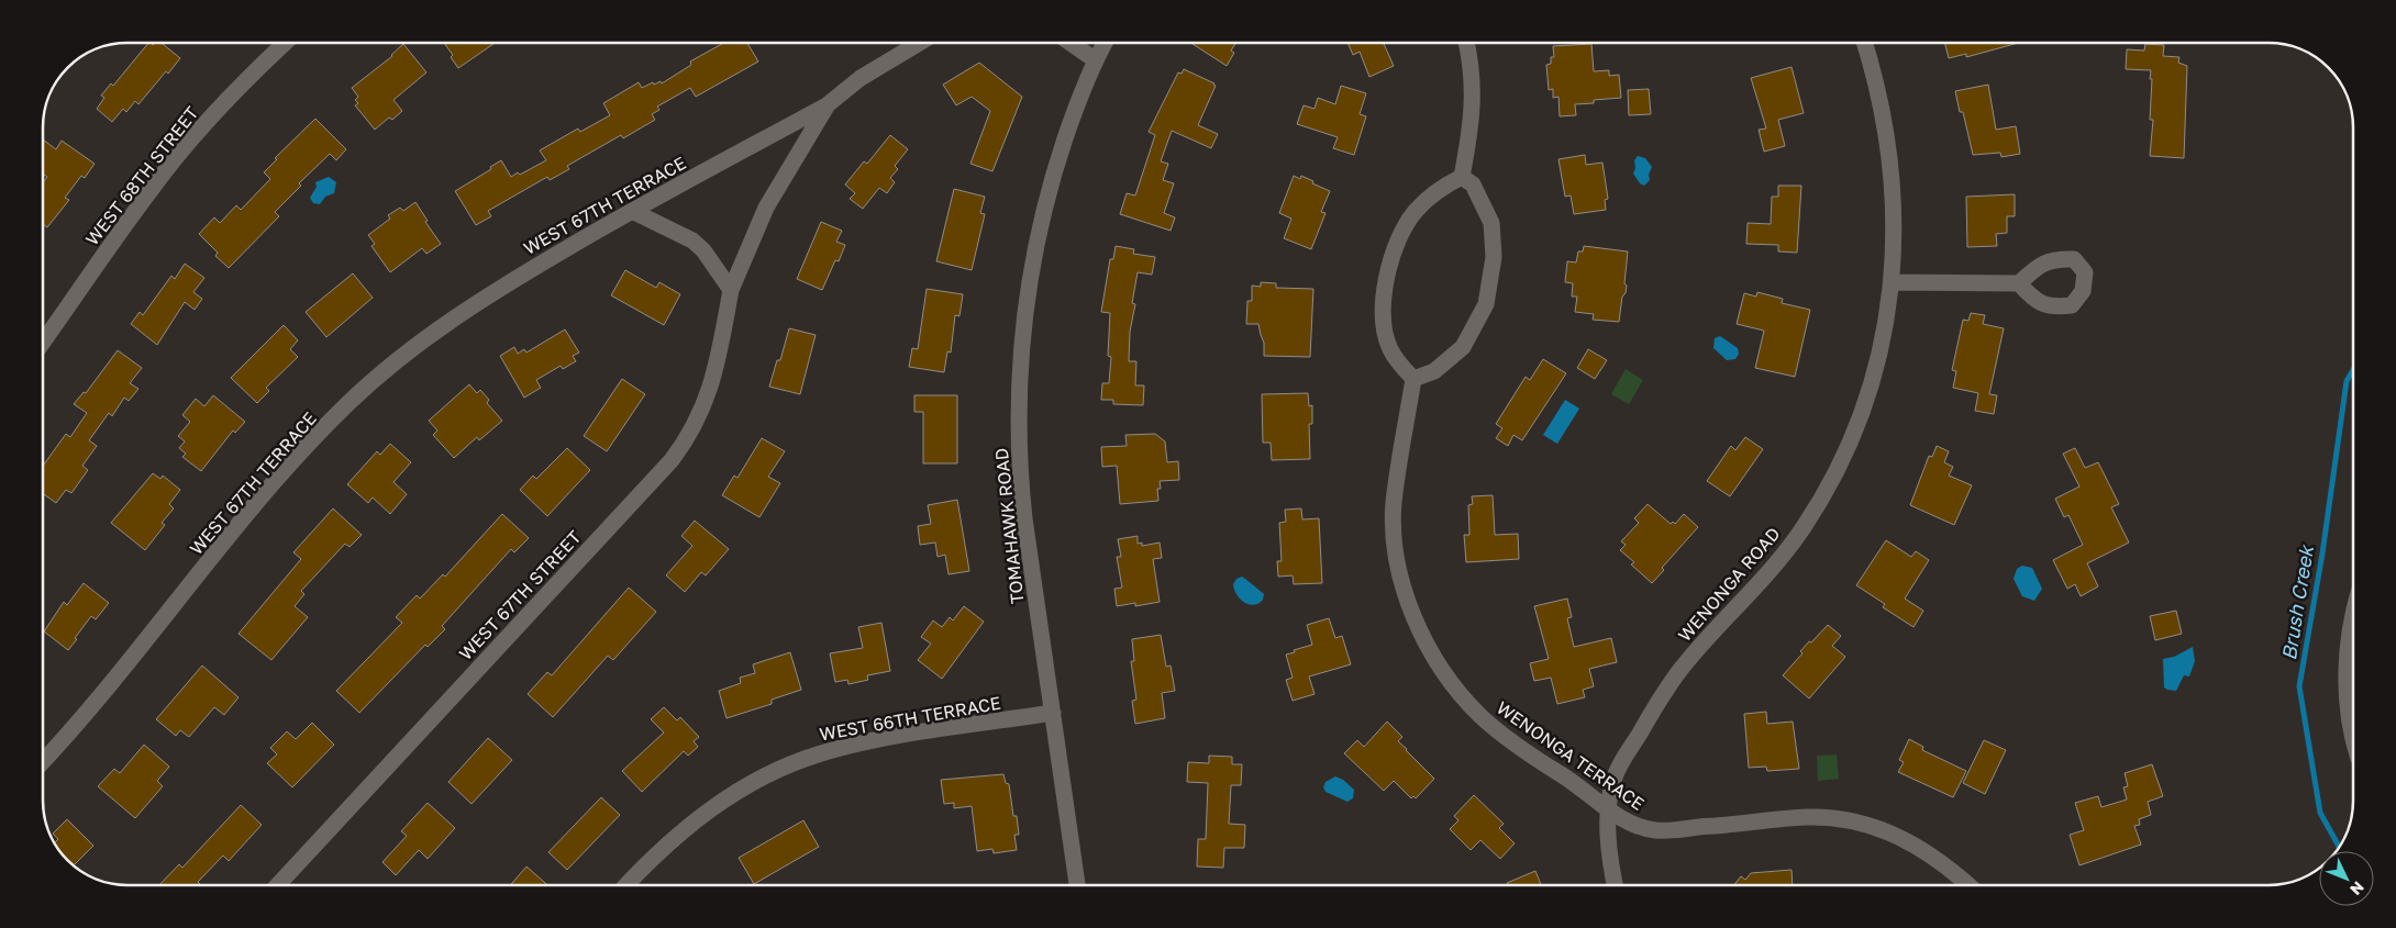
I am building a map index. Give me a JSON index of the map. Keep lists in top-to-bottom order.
{
  "streets": {
    "street": [
      "WEST 68TH STREET",
      "WEST 67TH TERRACE",
      "TOMAHAWK ROAD",
      "WENONGA ROAD",
      "WEST 67TH STREET",
      "WEST 66TH TERRACE",
      "WENONGA TERRACE"
    ]
  },
  "crossings": [
    ["WEST 67TH TERRACE", "WEST 67TH STREET"],
    ["TOMAHAWK ROAD", "WEST 66TH TERRACE"],
    ["WENONGA ROAD", "WENONGA TERRACE"]
  ],
  "water": ["Brush Creek"],
  "north": "bottom right"
}
